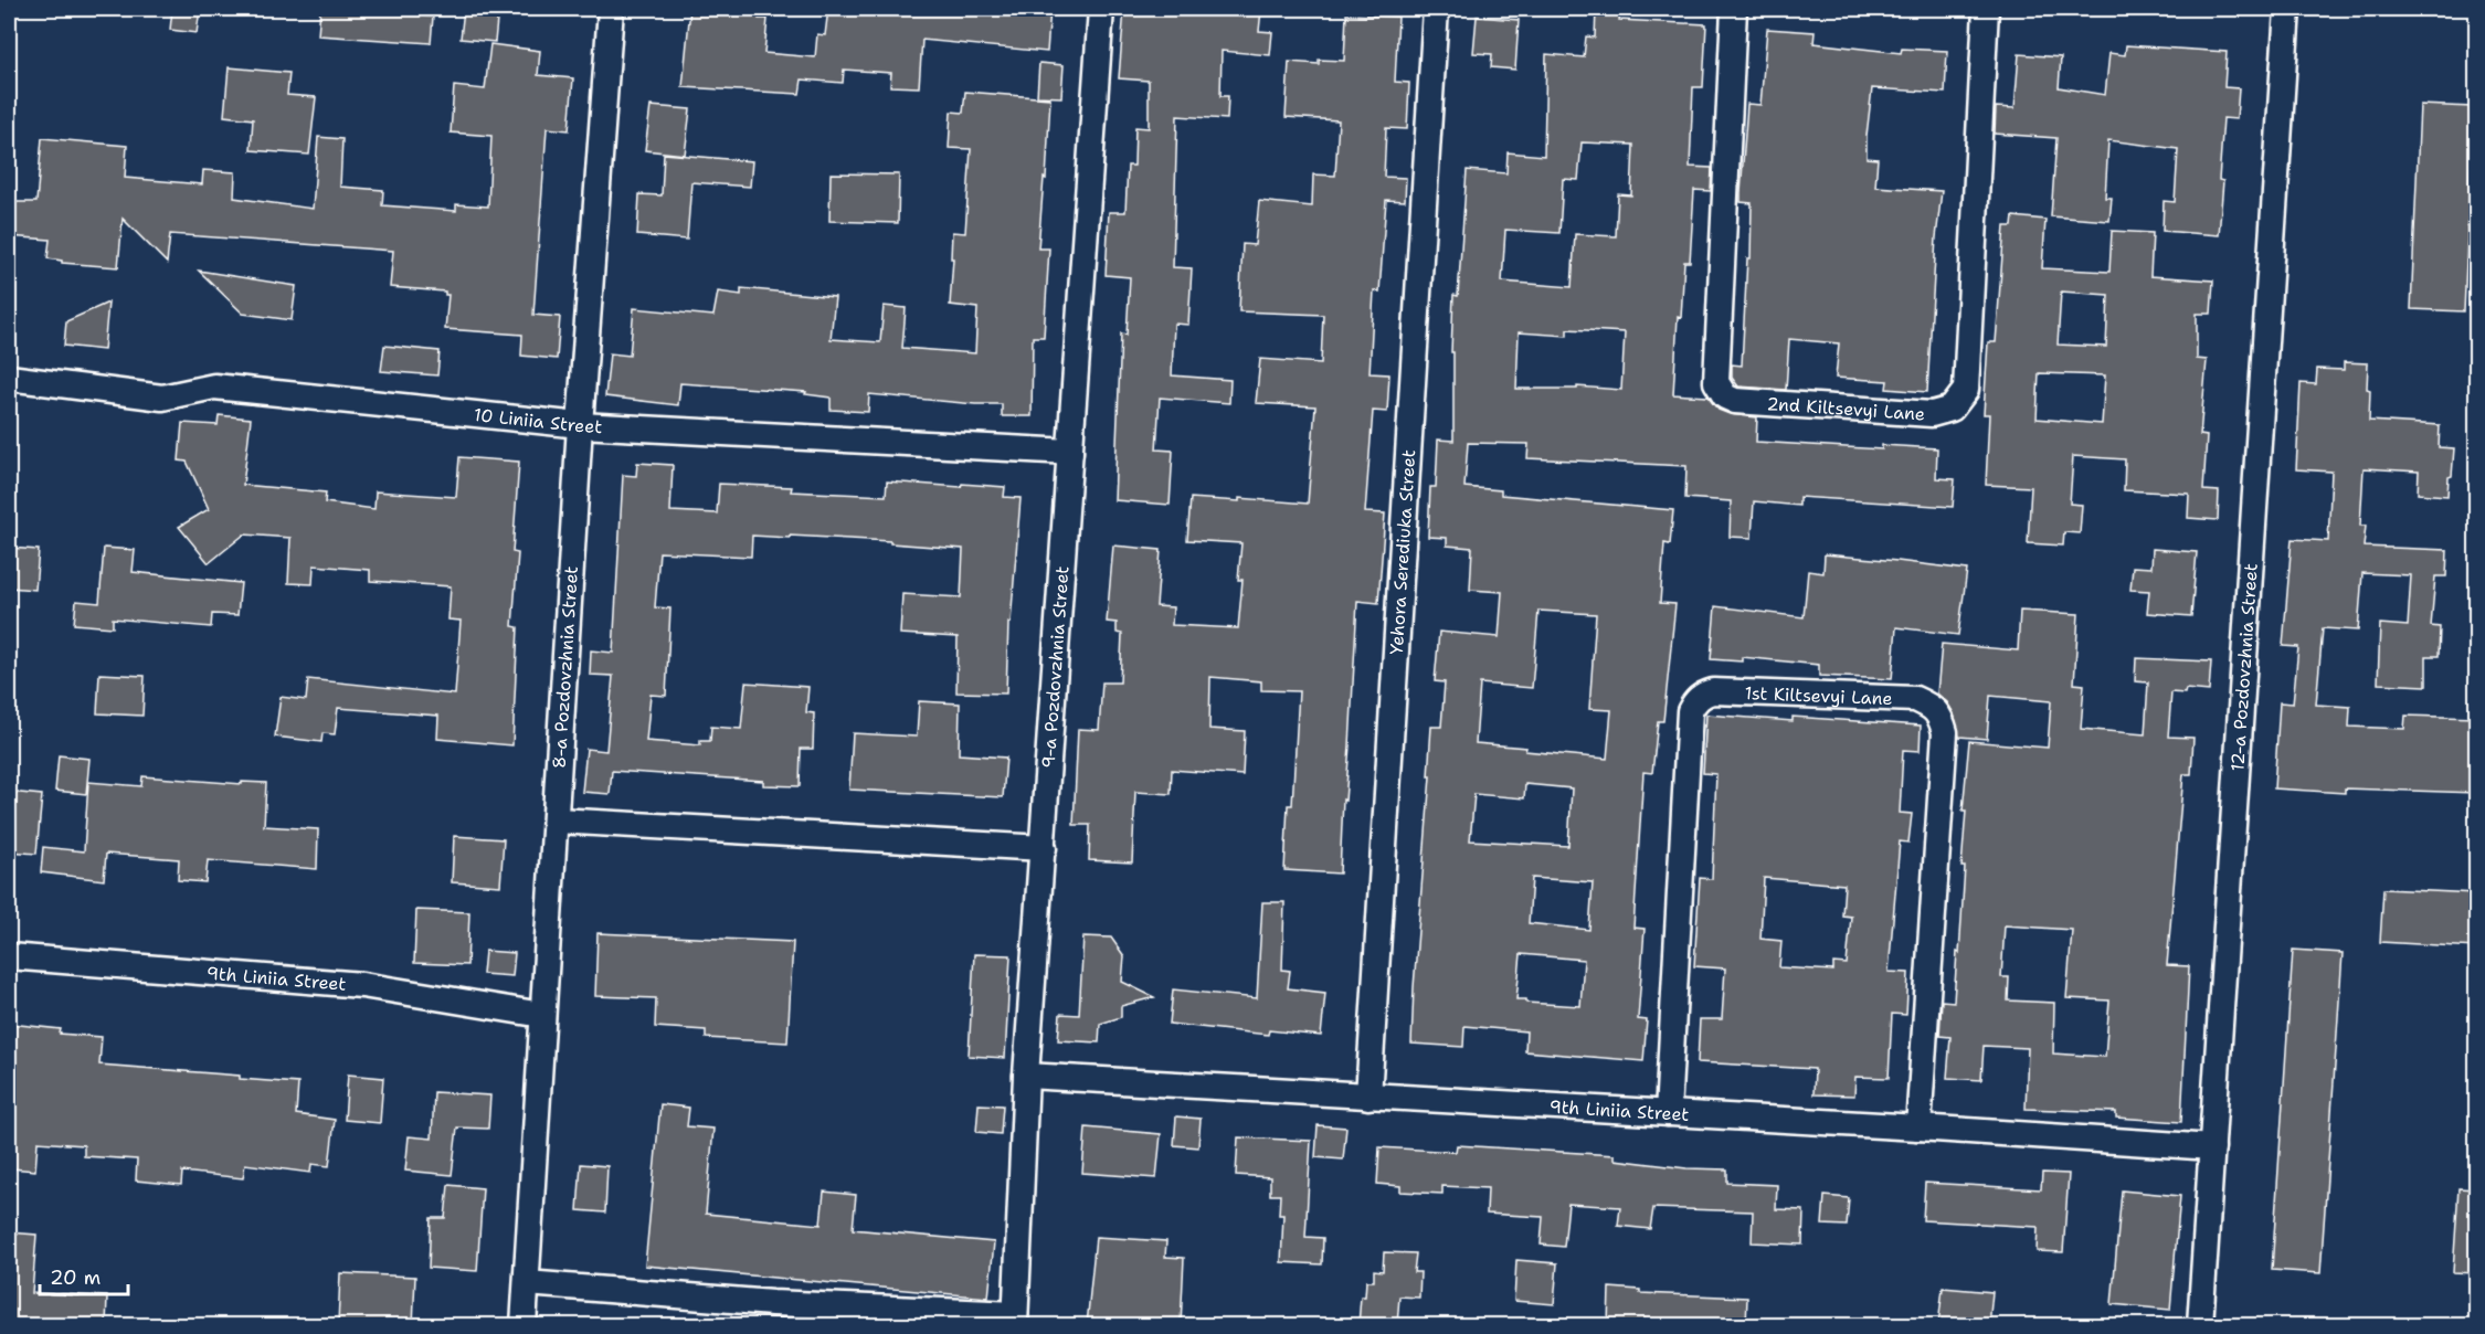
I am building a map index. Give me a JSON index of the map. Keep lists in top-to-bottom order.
{
  "streets": {
    "street": [
      "2nd Kiltsevyi Lane",
      "10 Liniia Street",
      "Yehora Serediuka Street",
      "8-a Pozdovzhnia Street",
      "9-a Pozdovzhnia Street",
      "12-a Pozdovzhnia Street",
      "1st Kiltsevyi Lane",
      "9th Liniia Street"
    ]
  },
  "crossings": [
    ["10 Liniia Street", "8-a Pozdovzhnia Street"],
    ["10 Liniia Street", "9-a Pozdovzhnia Street"],
    ["Yehora Serediuka Street", "9th Liniia Street"],
    ["8-a Pozdovzhnia Street", "9th Liniia Street"],
    ["9-a Pozdovzhnia Street", "9th Liniia Street"],
    ["12-a Pozdovzhnia Street", "9th Liniia Street"],
    ["1st Kiltsevyi Lane", "9th Liniia Street"]
  ],
  "scale_bar": "20 m"
}
